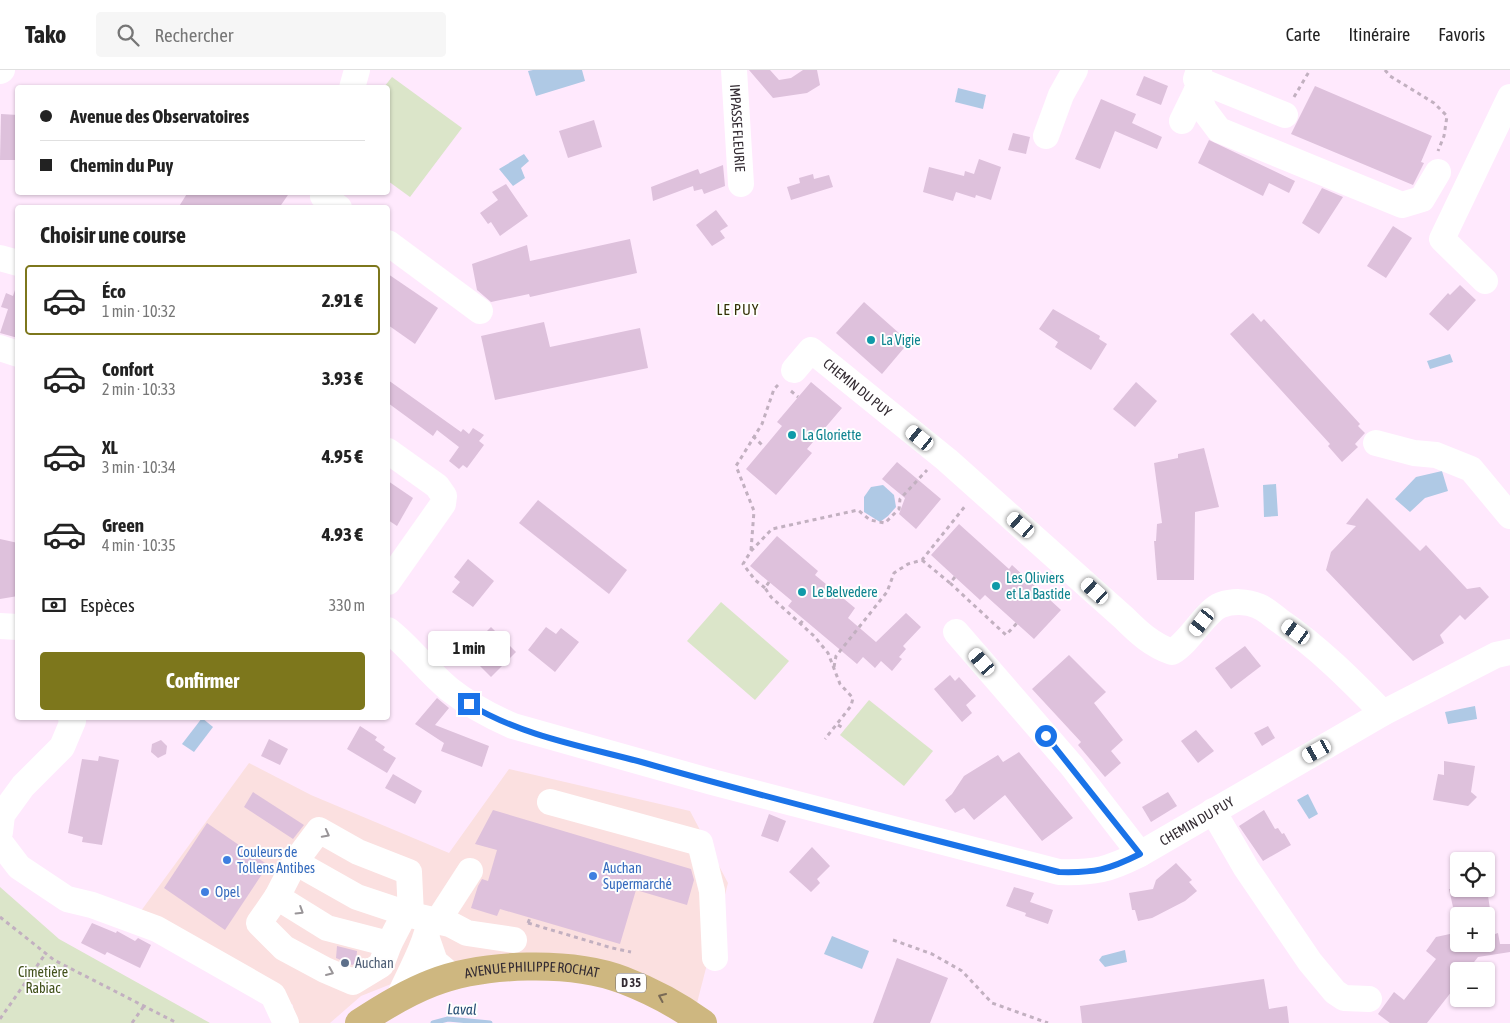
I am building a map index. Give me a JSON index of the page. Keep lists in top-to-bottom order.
{
  "streets": {
    "main road": ["AVENUE PHILIPPE ROCHAT", "D 35"],
    "street": ["IMPASSE FLEURIE", "CHEMIN DU PUY"]
  },
  "one_way": ["AVENUE PHILIPPE ROCHAT"],
  "districts": ["LE PUY"],
  "water": ["Laval"],
  "parks": ["Cimetière Rabiac"],
  "places": [
    "La Vigie",
    "La Gloriette",
    "Les Oliviers et La Bastide",
    "Le Belvedere",
    "Couleurs de Tollens Antibes",
    "Auchan Supermarché",
    "Opel",
    "Auchan"
  ],
  "page": {
    "header": "Tako",
    "search": "Rechercher",
    "nav": ["Carte", "Itinéraire", "Favoris"],
    "banner": ["Avenue des Observatoires", "Chemin du Puy"],
    "heading": "Choisir une course",
    "list": [
      {
        "name": "Éco",
        "note": "1 min · 10:32",
        "value": "2.91 €"
      },
      {
        "name": "Confort",
        "note": "2 min · 10:33",
        "value": "3.93 €"
      },
      {
        "name": "XL",
        "note": "3 min · 10:34",
        "value": "4.95 €"
      },
      {
        "name": "Green",
        "note": "4 min · 10:35",
        "value": "4.93 €"
      }
    ],
    "pay": ["Espèces", "330 m"],
    "bubble": "1 min",
    "buttons": "Confirmer",
    "map_buttons": ["+", "−"]
  }
}
